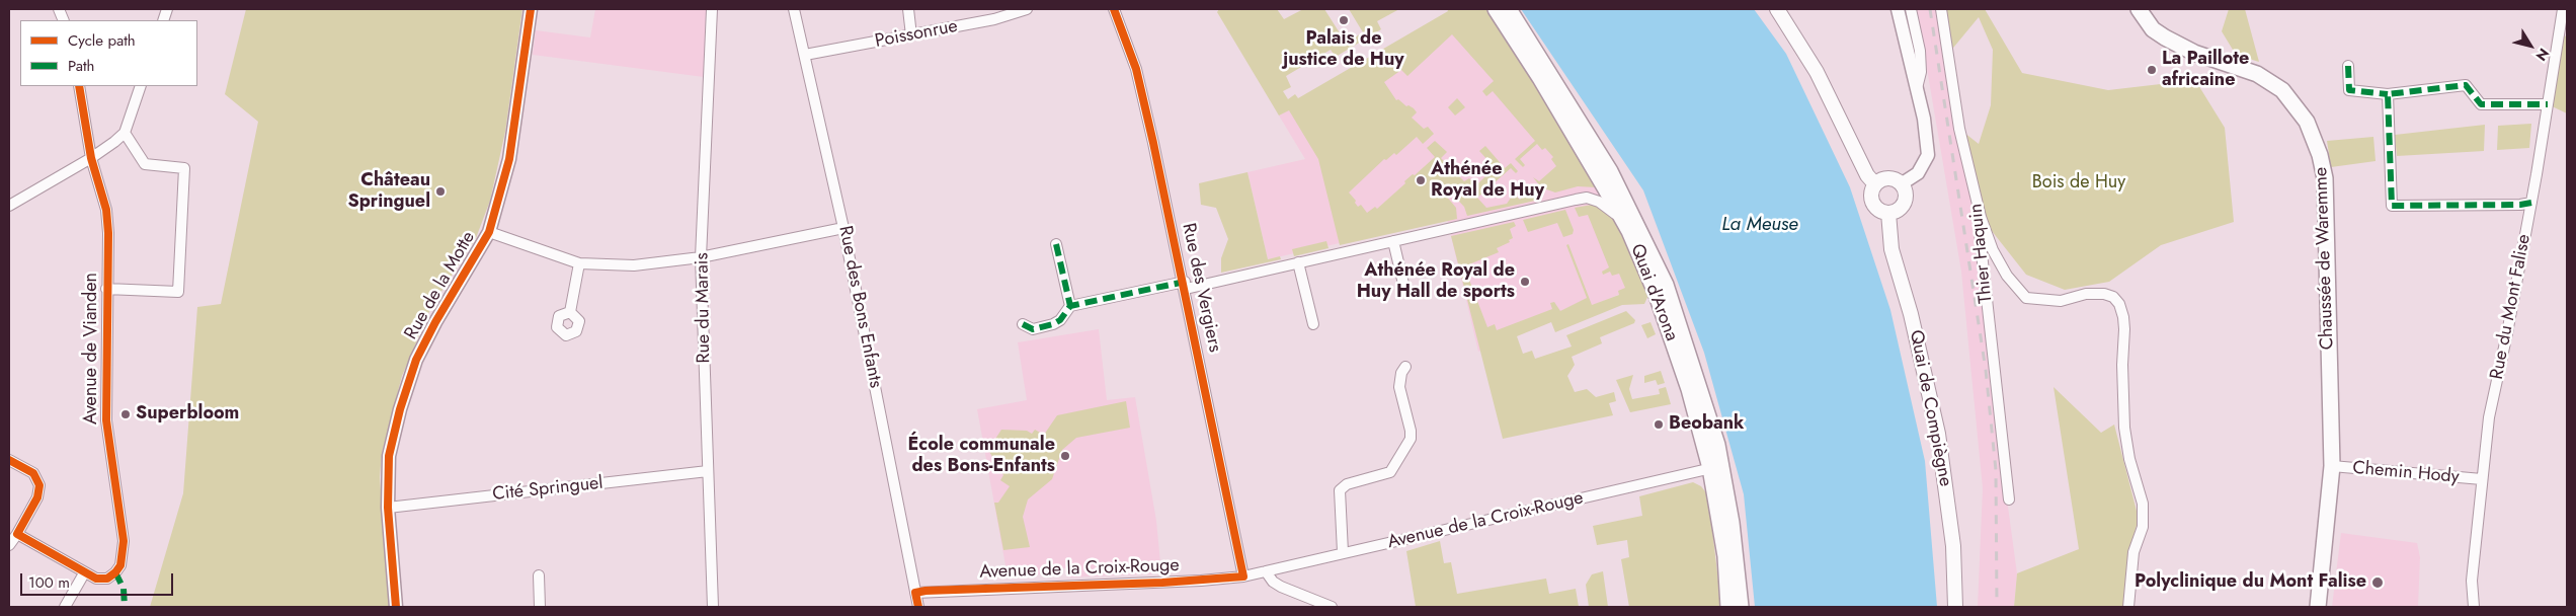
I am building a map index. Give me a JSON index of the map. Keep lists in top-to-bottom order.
{
  "streets": {
    "main road": ["Chaussée de Waremme", "Quai d'Arona", "Quai de Compiègne"],
    "street": [
      "Poissonrue",
      "Thier Haquin",
      "Rue de la Motte",
      "Rue des Vergiers",
      "Rue des Bons Enfants",
      "Rue du Mont Falise",
      "Rue du Marais",
      "Avenue de Vianden",
      "Chemin Hody",
      "Cité Springuel",
      "Avenue de la Croix-Rouge"
    ]
  },
  "crossings": [
    ["Poissonrue", "Rue des Bons Enfants"],
    ["Chaussée de Waremme", "Chemin Hody"],
    ["Rue de la Motte", "Cité Springuel"],
    ["Rue des Vergiers", "Avenue de la Croix-Rouge"],
    ["Quai d'Arona", "Avenue de la Croix-Rouge"],
    ["Rue des Bons Enfants", "Avenue de la Croix-Rouge"],
    ["Rue du Mont Falise", "Chemin Hody"],
    ["Rue du Marais", "Cité Springuel"]
  ],
  "water": ["La Meuse"],
  "parks": ["Bois de Huy"],
  "places": [
    "Palais de justice de Huy",
    "La Paillote africaine",
    "Athénée Royal de Huy",
    "Château Springuel",
    "Athénée Royal de Huy Hall de sports",
    "Superbloom",
    "Beobank",
    "École communale des Bons-Enfants",
    "Polyclinique du Mont Falise"
  ],
  "legend": ["Cycle path", "Path"],
  "scale_bar": "100 m",
  "north": "bottom right"
}
